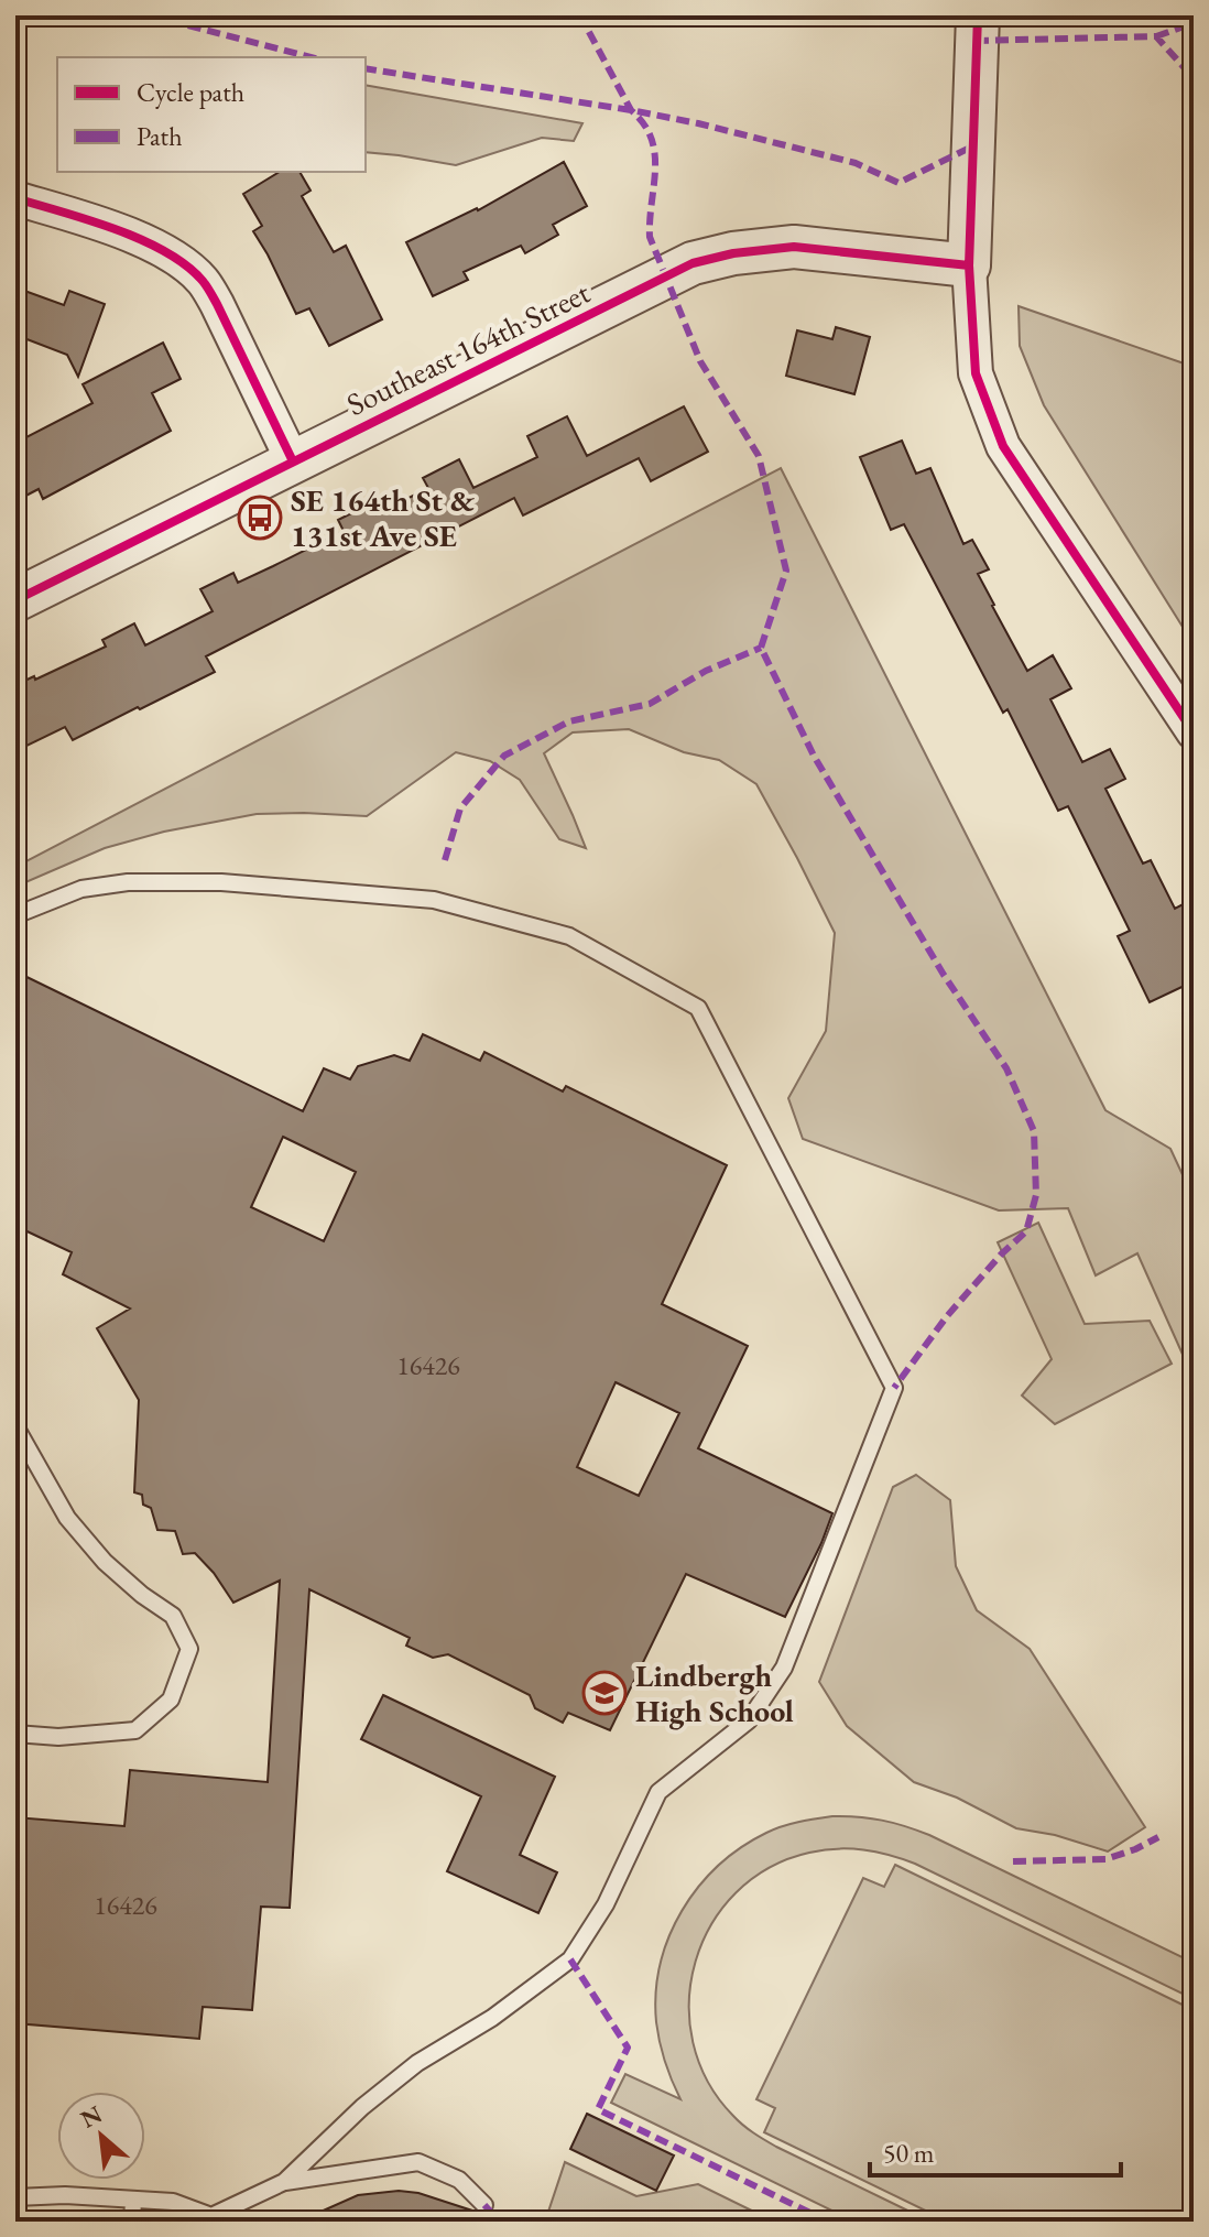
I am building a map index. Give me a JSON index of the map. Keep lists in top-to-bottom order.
{
  "streets": {
    "street": ["Southeast 164th Street"]
  },
  "places": {
    "bus stop": ["SE 164th St & 131st Ave SE"],
    "school or university": ["Lindbergh High School"]
  },
  "house_numbers": ["16426", "16426"],
  "legend": ["Cycle path", "Path"],
  "scale_bar": "50 m",
  "north": "top left"
}
